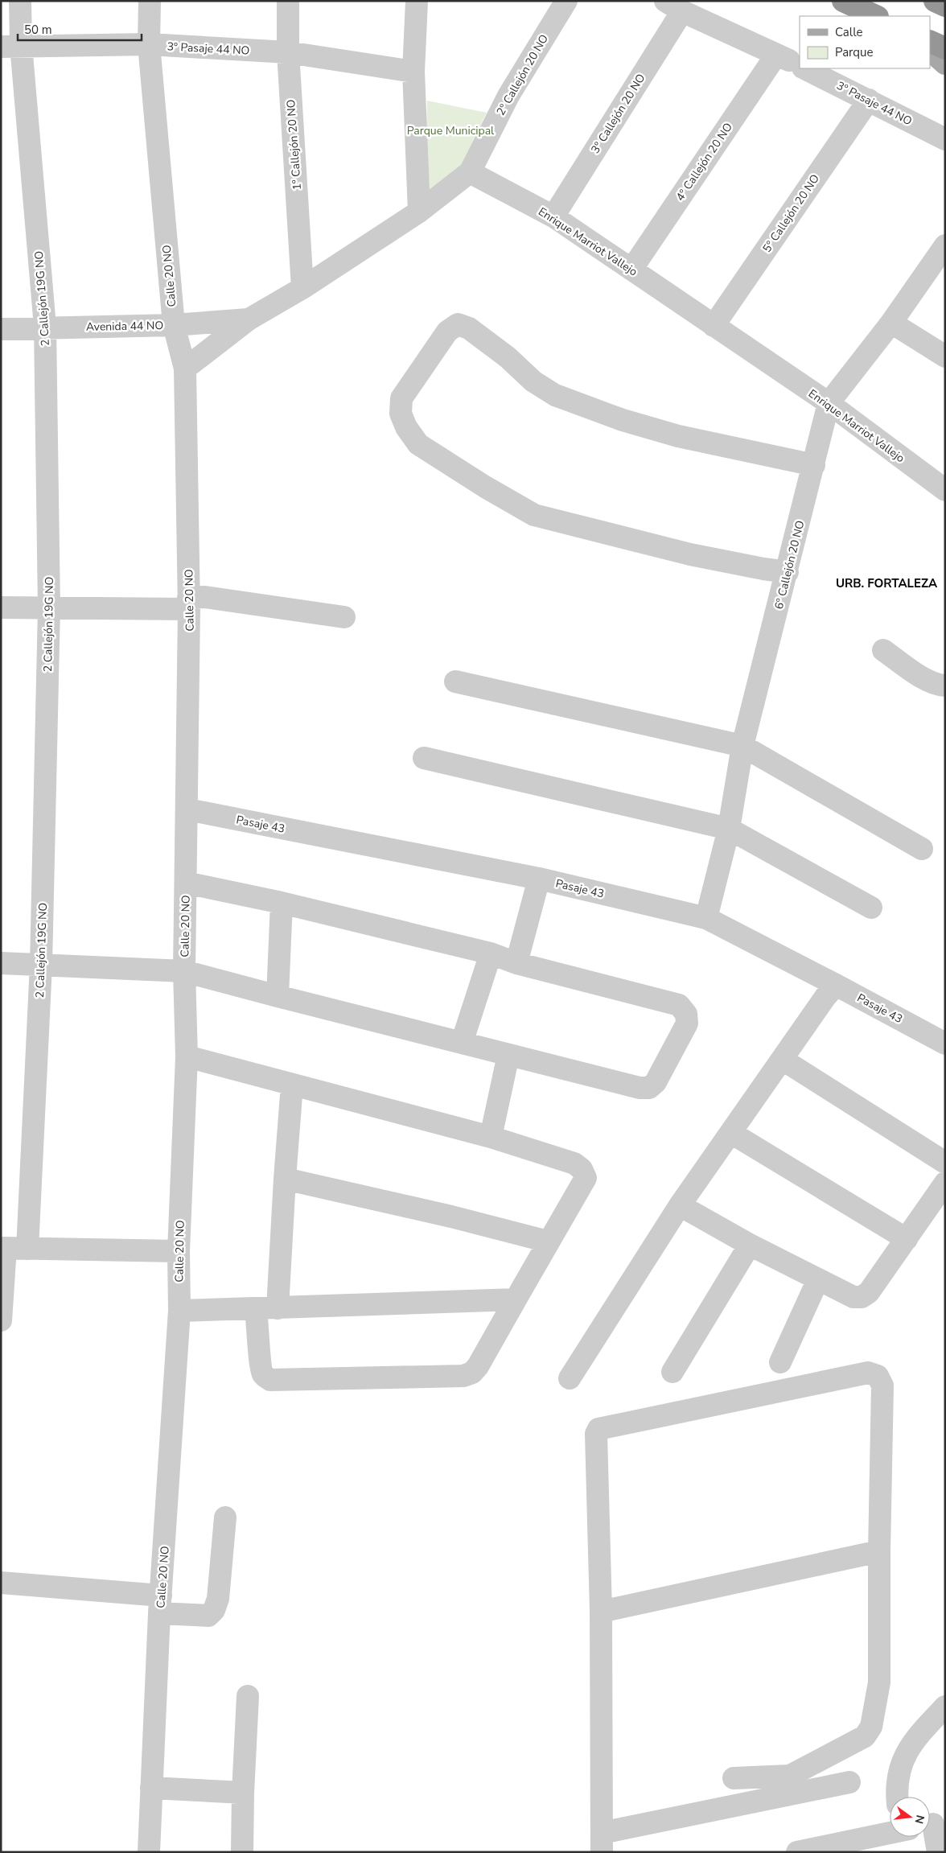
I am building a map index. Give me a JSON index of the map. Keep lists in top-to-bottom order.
{
  "streets": {
    "street": [
      "3º Pasaje 44 NO",
      "2º Callejón 20 NO",
      "3º Callejón 20 NO",
      "1º Callejón 20 NO",
      "4º Callejón 20 NO",
      "5º Callejón 20 NO",
      "Enrique Marriot Vallejo",
      "Calle 20 NO",
      "2 Callejón 19G NO",
      "Avenida 44 NO",
      "6º Callejón 20 NO",
      "Pasaje 43"
    ]
  },
  "crossings": [
    ["3º Pasaje 44 NO", "3º Callejón 20 NO"],
    ["3º Pasaje 44 NO", "1º Callejón 20 NO"],
    ["3º Pasaje 44 NO", "4º Callejón 20 NO"],
    ["3º Pasaje 44 NO", "5º Callejón 20 NO"],
    ["3º Pasaje 44 NO", "Calle 20 NO"],
    ["3º Pasaje 44 NO", "2 Callejón 19G NO"],
    ["2º Callejón 20 NO", "Enrique Marriot Vallejo"],
    ["3º Callejón 20 NO", "Enrique Marriot Vallejo"],
    ["4º Callejón 20 NO", "Enrique Marriot Vallejo"],
    ["5º Callejón 20 NO", "Enrique Marriot Vallejo"],
    ["Enrique Marriot Vallejo", "6º Callejón 20 NO"],
    ["Calle 20 NO", "Avenida 44 NO"],
    ["Calle 20 NO", "Pasaje 43"],
    ["2 Callejón 19G NO", "Avenida 44 NO"],
    ["6º Callejón 20 NO", "Pasaje 43"]
  ],
  "districts": ["URB. FORTALEZA"],
  "parks": ["Parque Municipal"],
  "legend": ["Calle", "Parque"],
  "scale_bar": "50 m",
  "north": "right"
}
